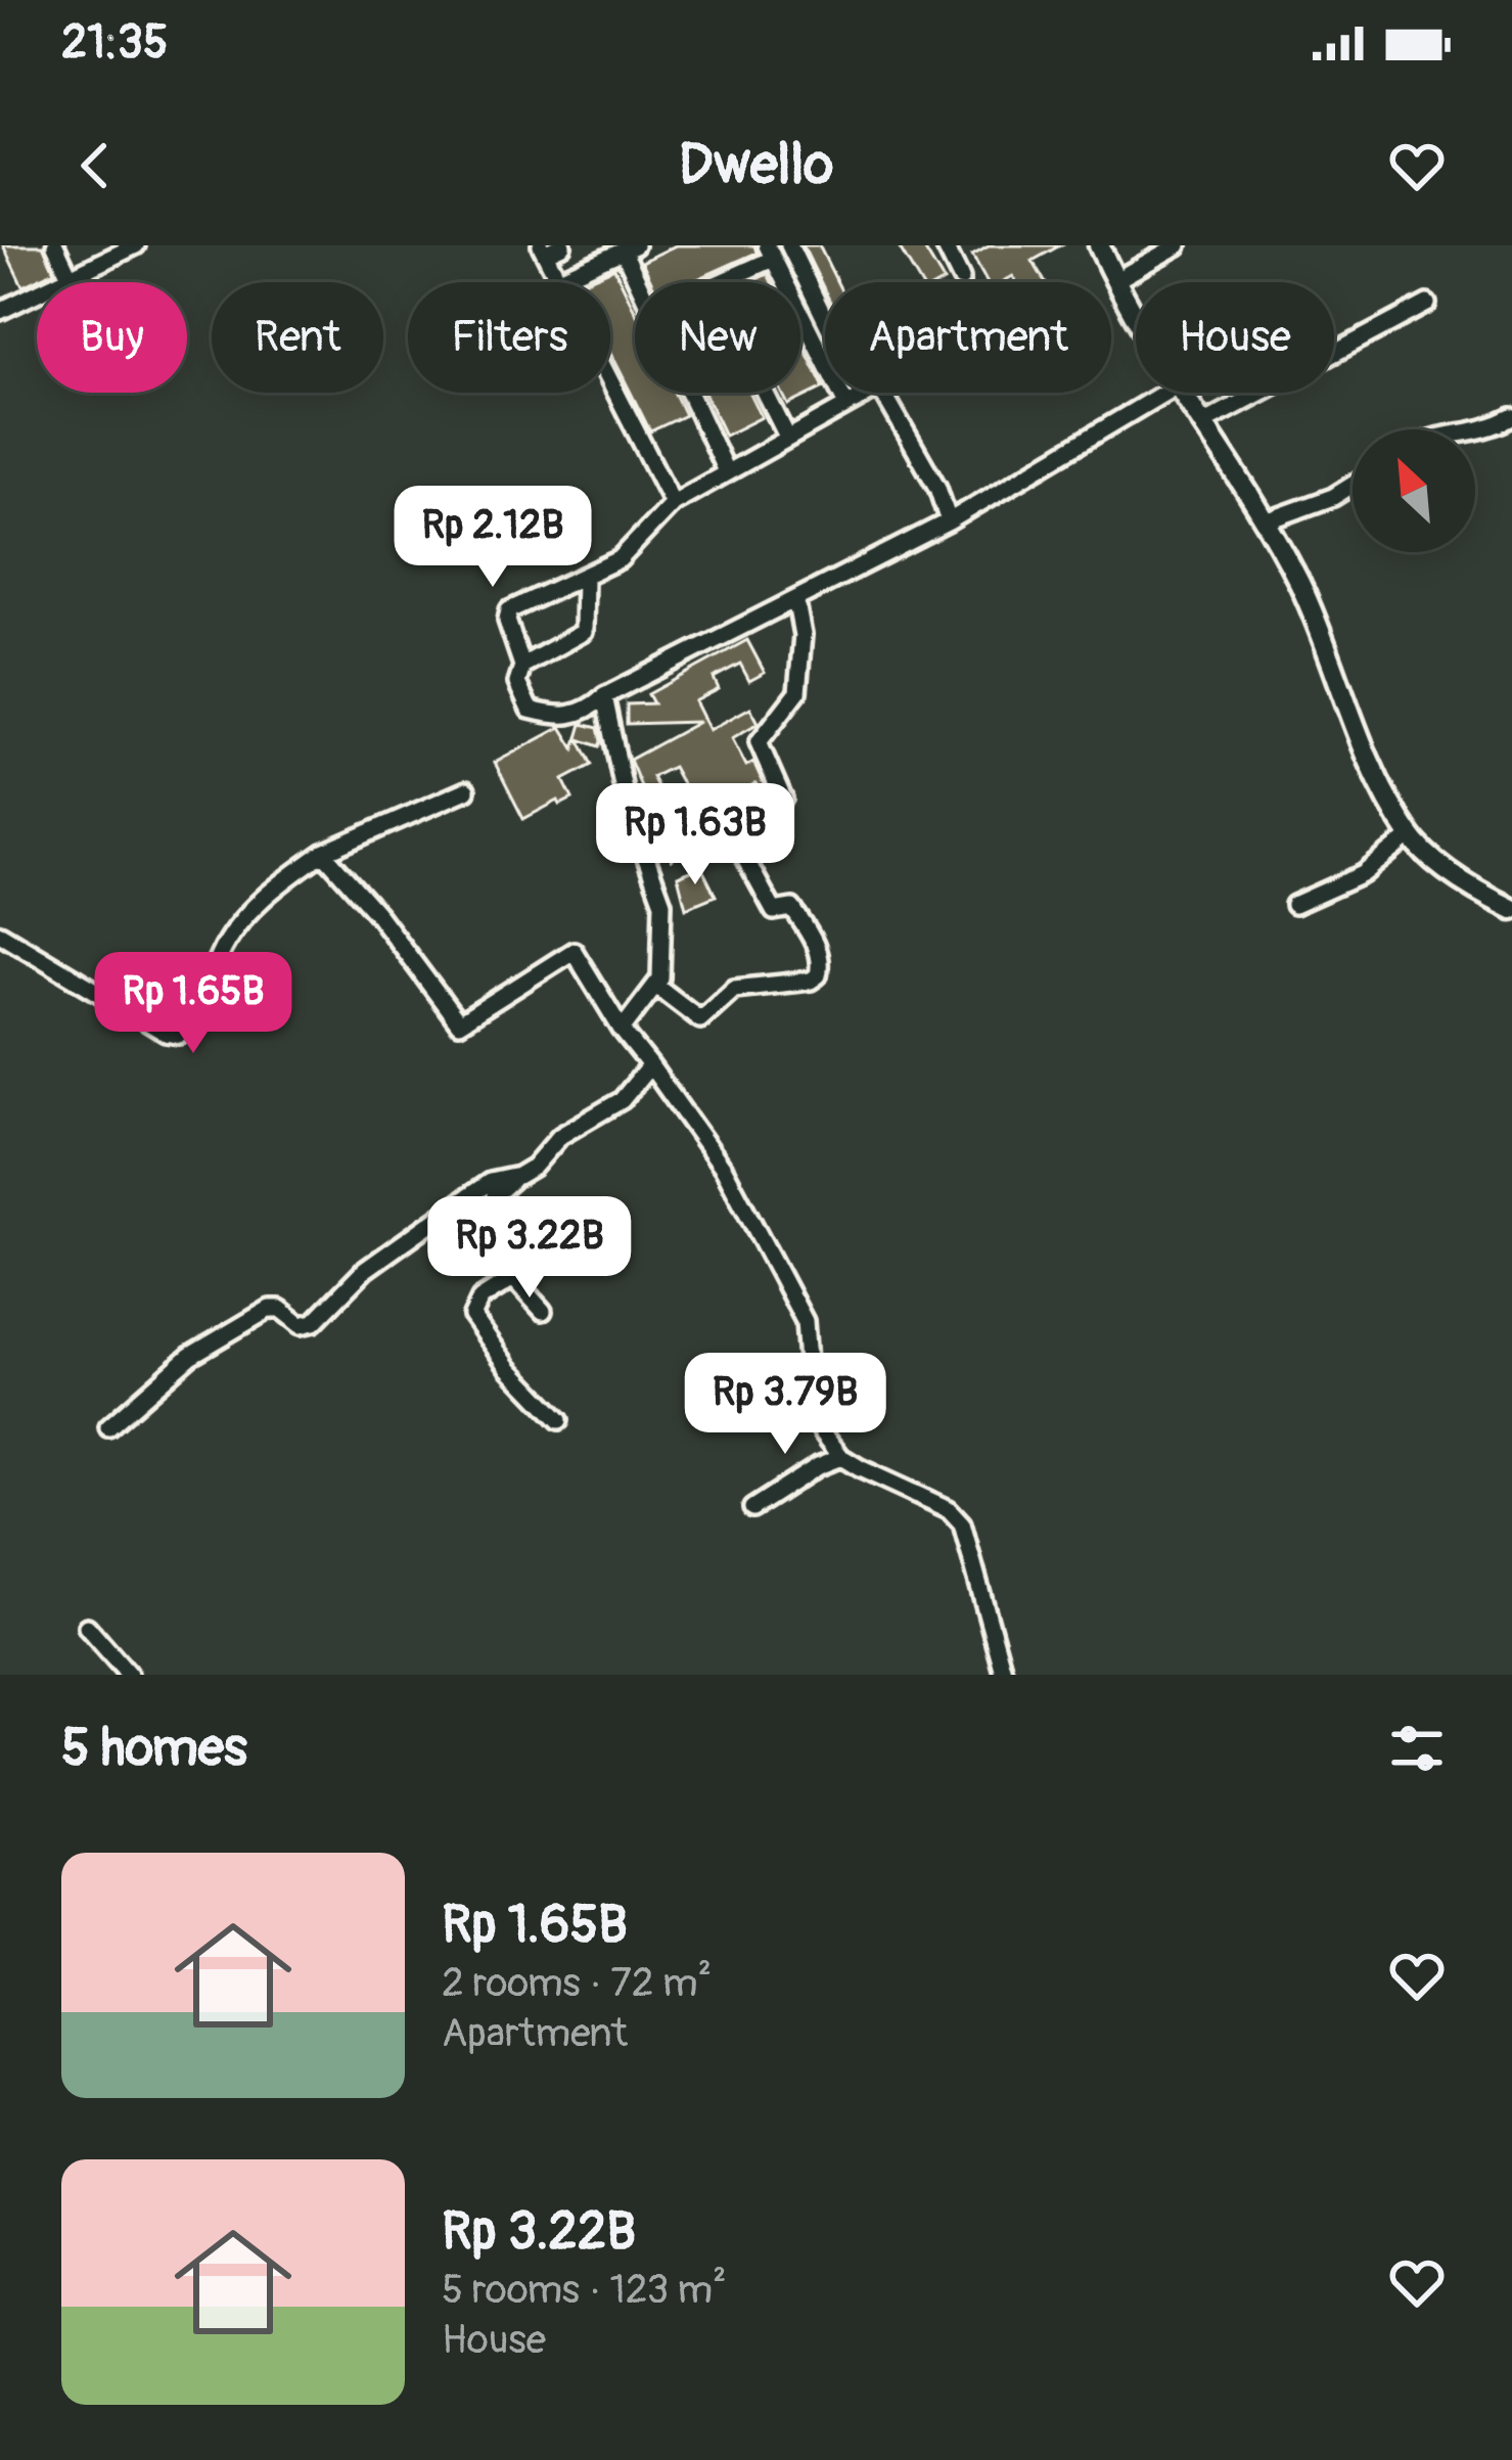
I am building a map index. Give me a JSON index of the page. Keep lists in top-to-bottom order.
{
  "north": "top left",
  "page": {
    "status": "21:35",
    "header": "Dwello",
    "chip": [
      "Buy",
      "Rent",
      "Filters",
      "New",
      "Apartment",
      "House"
    ],
    "price": [
      "Rp 2.12B",
      "Rp 1.63B",
      "Rp 1.65B",
      "Rp 3.22B",
      "Rp 3.79B"
    ],
    "heading": "5 homes",
    "list": [
      {
        "name": "Rp 1.65B",
        "note": "2 rooms · 72 m² · Apartment"
      },
      {
        "name": "Rp 3.22B",
        "note": "5 rooms · 123 m² · House"
      }
    ]
  }
}
